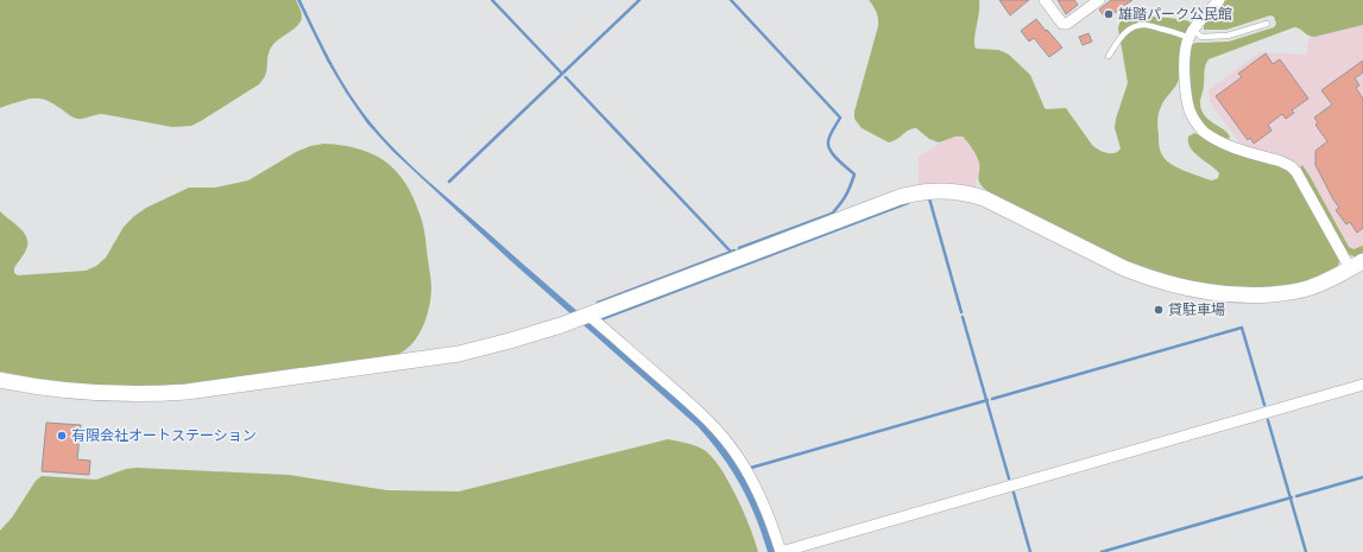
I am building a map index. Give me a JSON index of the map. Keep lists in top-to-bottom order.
{
  "places": ["雄踏パーク公民館", "貸駐車場", "有限会社オートステーション"]
}
